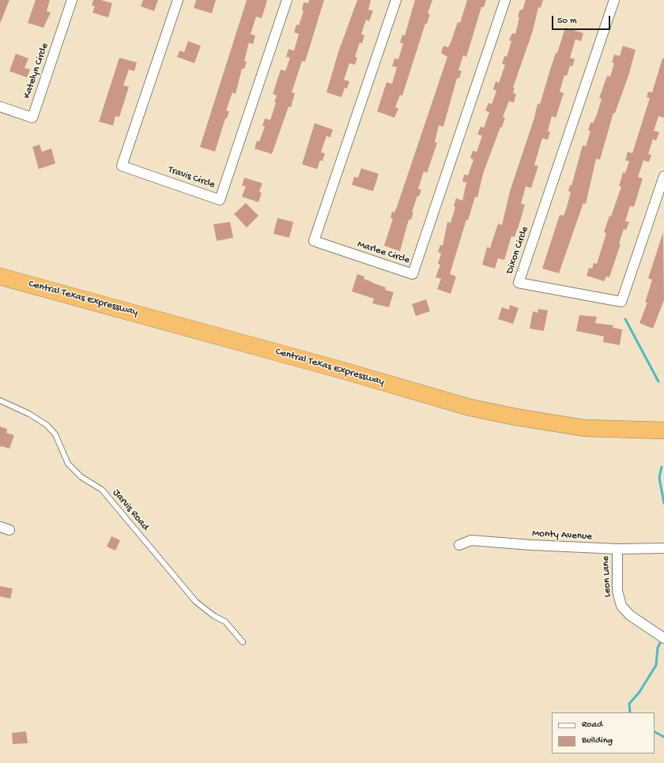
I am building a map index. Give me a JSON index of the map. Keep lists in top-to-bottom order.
{
  "streets": {
    "highway": ["Central Texas Expressway"],
    "street": [
      "Katelyn Circle",
      "Travis Circle",
      "Dixon Circle",
      "Marlee Circle",
      "Monty Avenue",
      "Leon Lane"
    ],
    "lane": ["Jarvis Road"]
  },
  "crossings": [
    ["Monty Avenue", "Leon Lane"]
  ],
  "legend": ["Road", "Building"],
  "scale_bar": "50 m"
}
